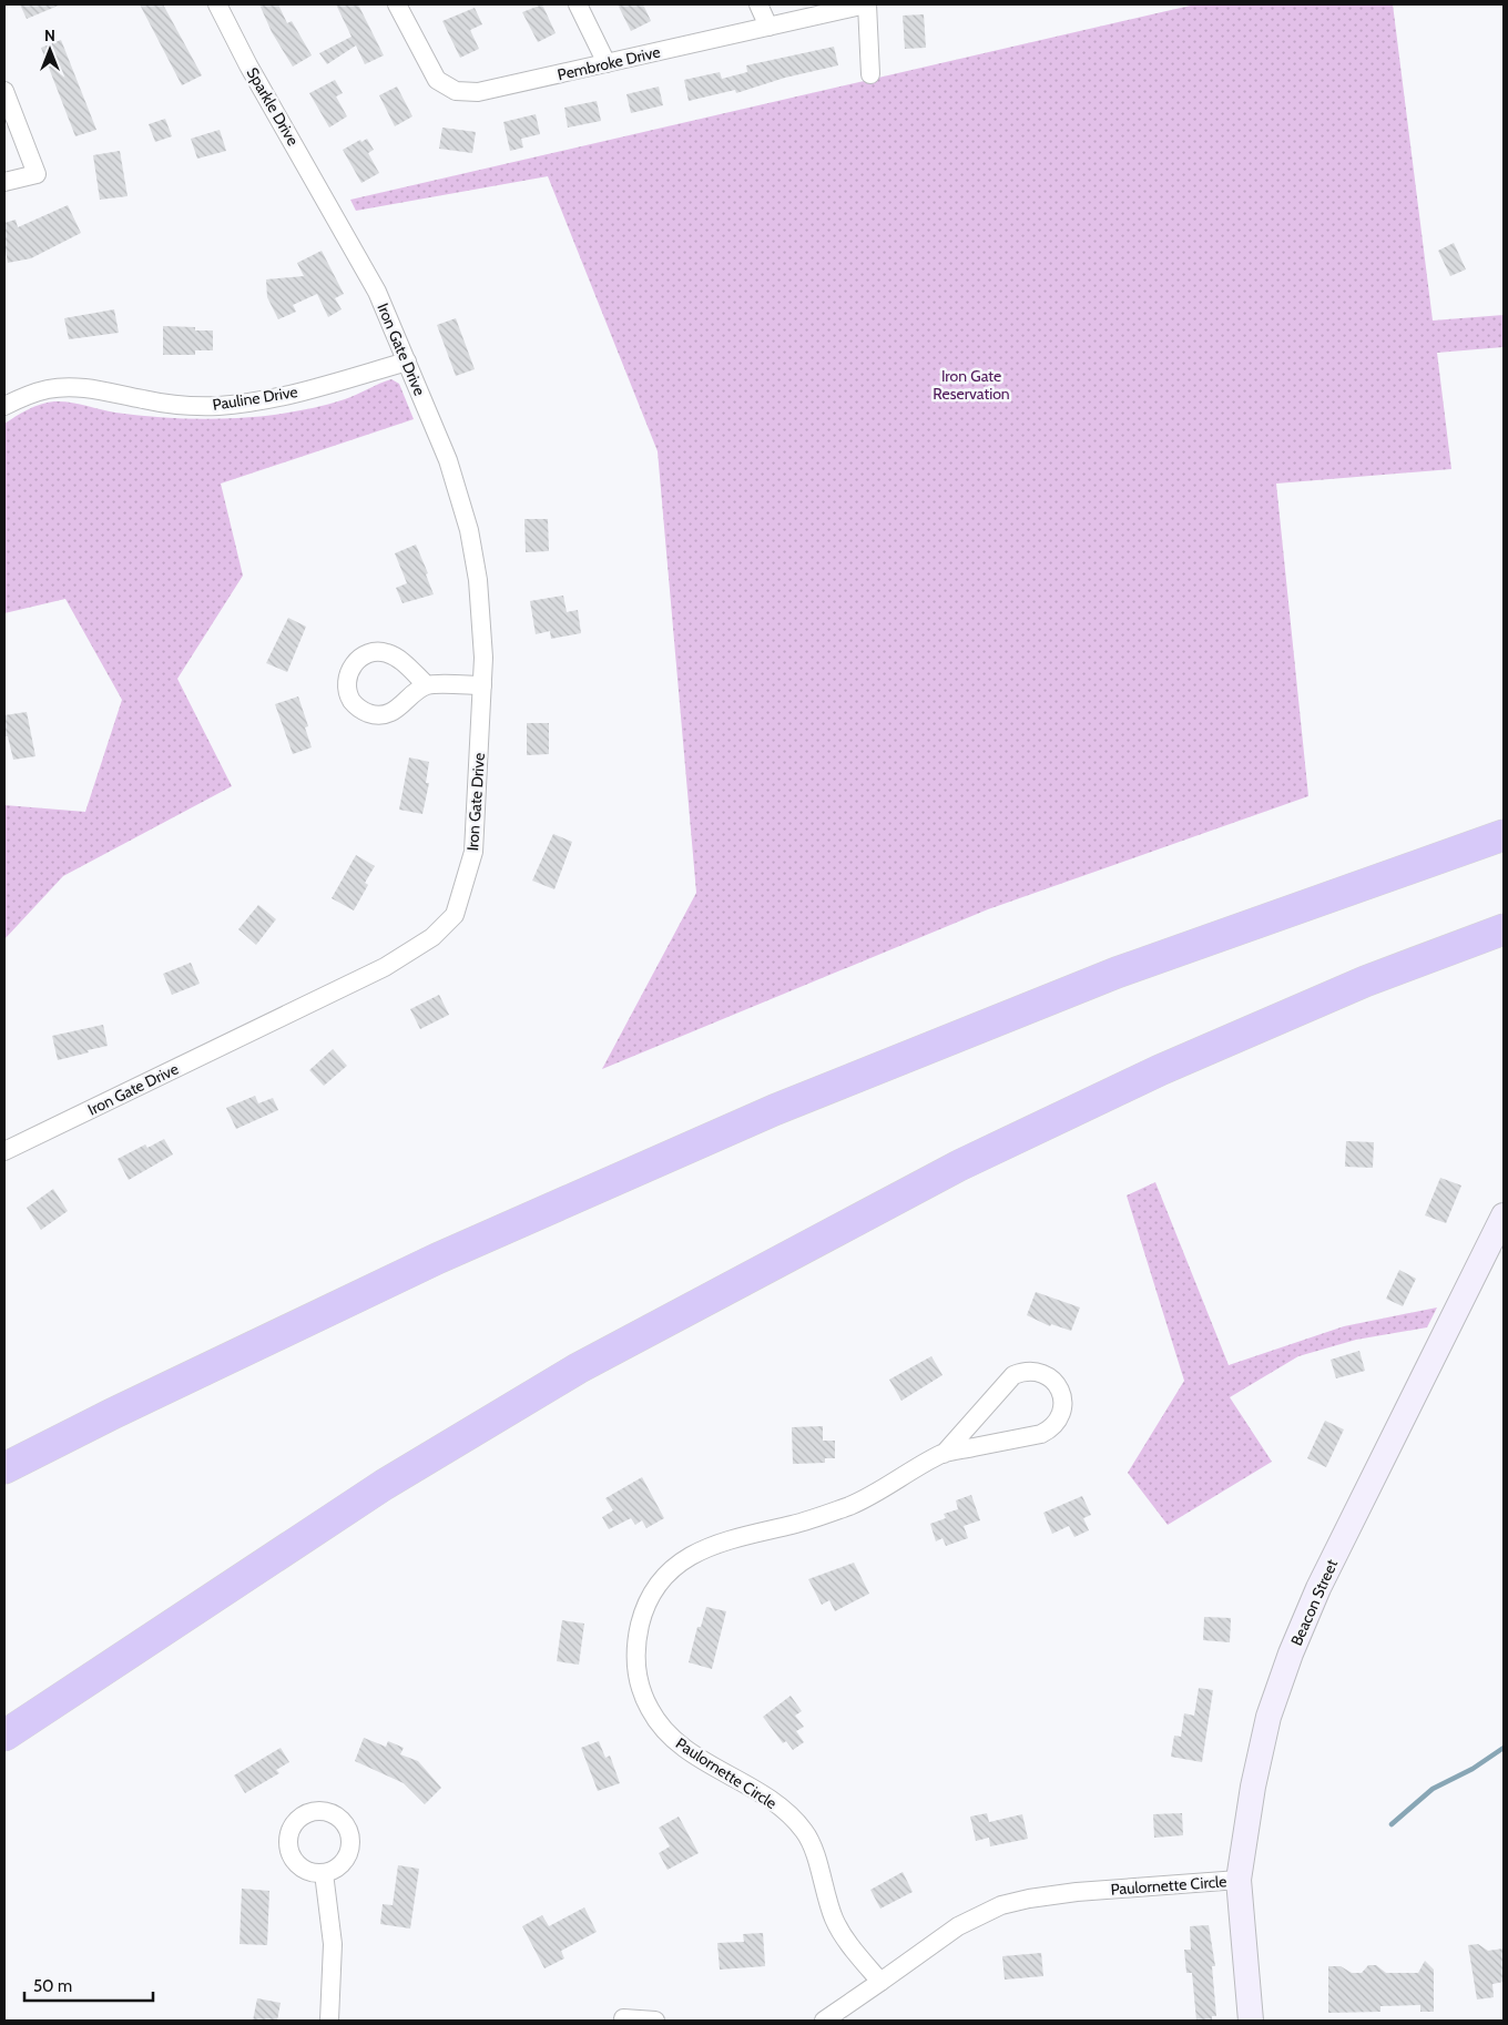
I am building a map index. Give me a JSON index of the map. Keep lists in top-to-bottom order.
{
  "streets": {
    "main road": ["Beacon Street"],
    "street": [
      "Pembroke Drive",
      "Sparkle Drive",
      "Iron Gate Drive",
      "Pauline Drive",
      "Paulornette Circle"
    ]
  },
  "crossings": [
    ["Sparkle Drive", "Iron Gate Drive"],
    ["Iron Gate Drive", "Pauline Drive"],
    ["Beacon Street", "Paulornette Circle"]
  ],
  "parks": ["Iron Gate Reservation"],
  "scale_bar": "50 m",
  "north": "top"
}
